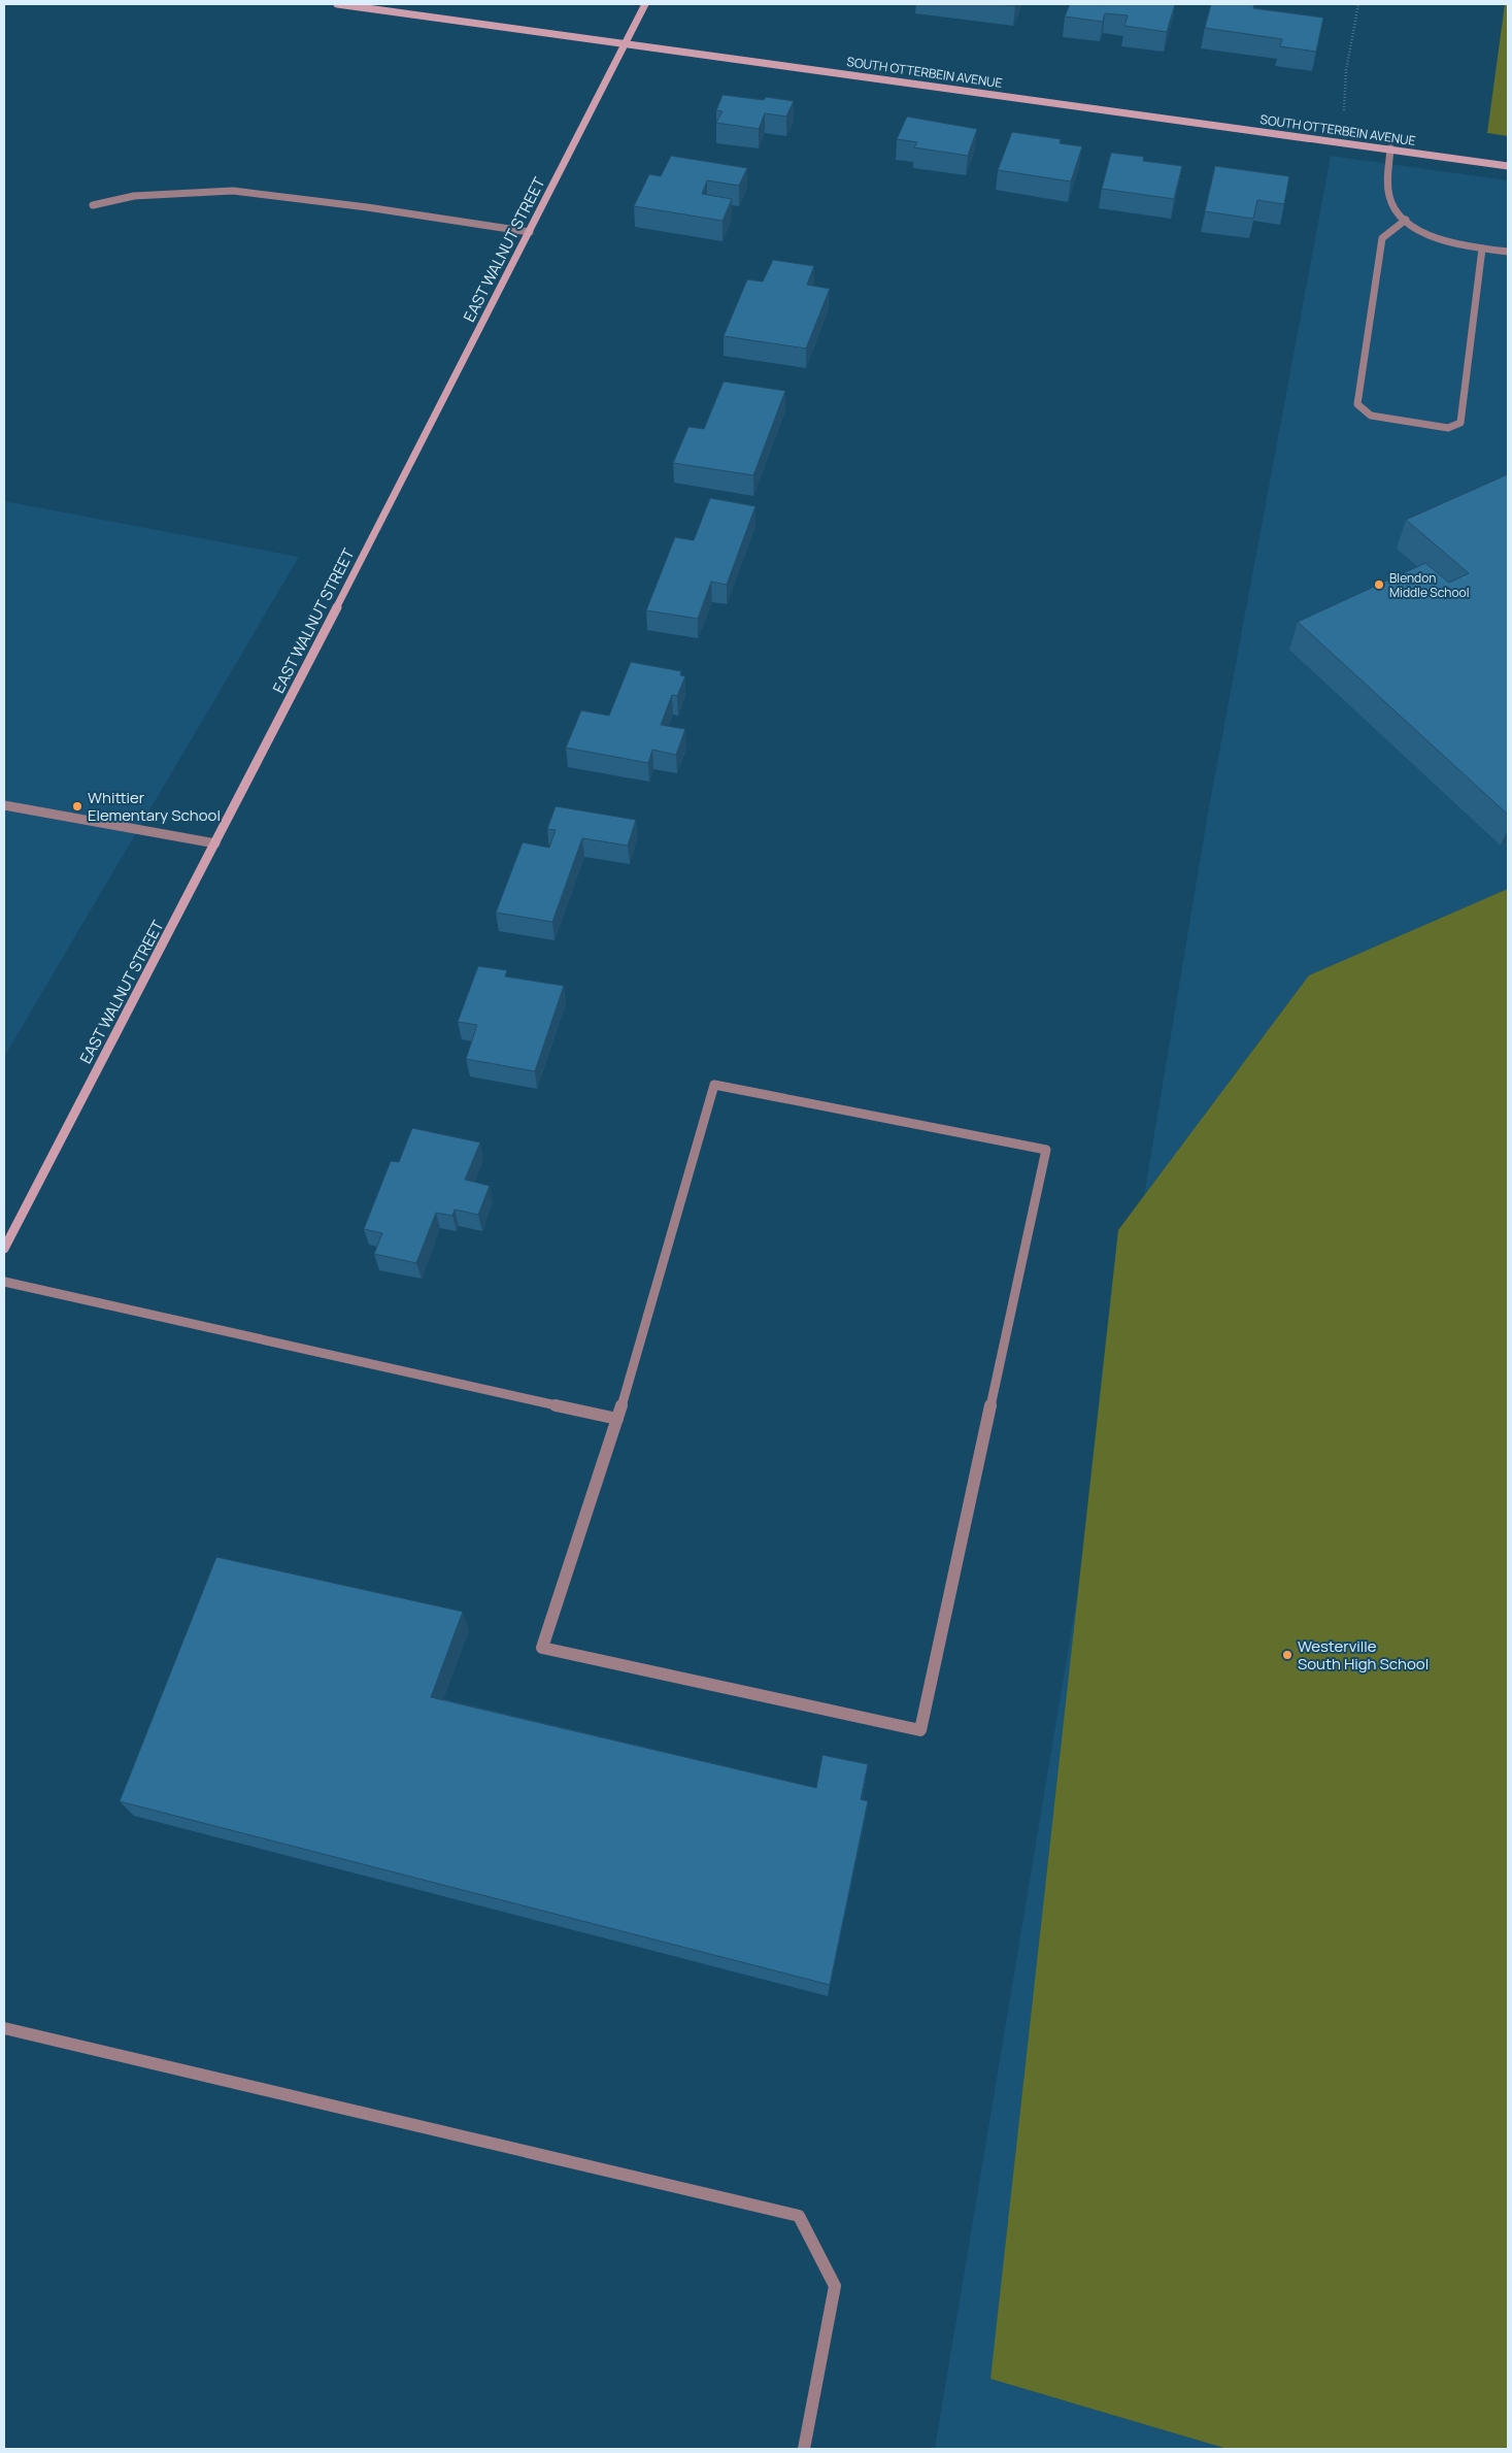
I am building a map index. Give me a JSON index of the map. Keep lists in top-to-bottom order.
{
  "streets": {
    "main road": ["SOUTH OTTERBEIN AVENUE", "EAST WALNUT STREET"]
  },
  "crossings": [
    ["SOUTH OTTERBEIN AVENUE", "EAST WALNUT STREET"]
  ],
  "places": ["Blendon Middle School", "Whittier Elementary School", "Westerville South High School"]
}
